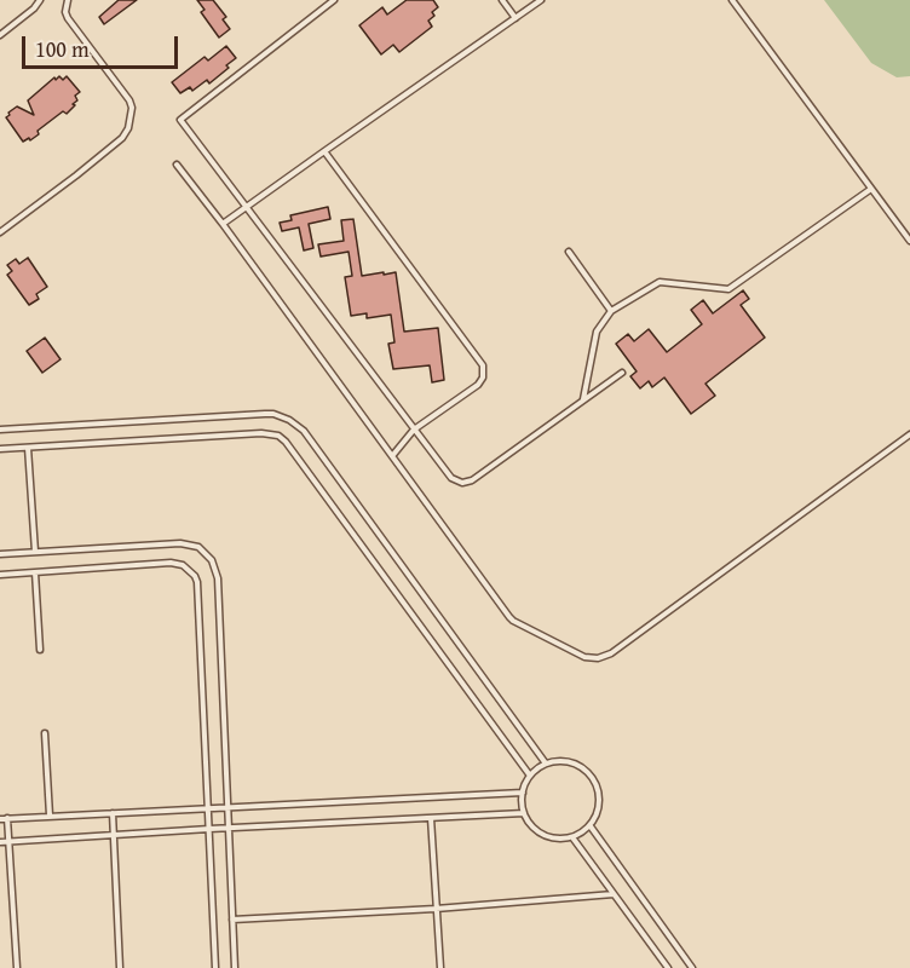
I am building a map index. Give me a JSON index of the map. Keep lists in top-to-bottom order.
{
  "scale_bar": "100 m"
}
